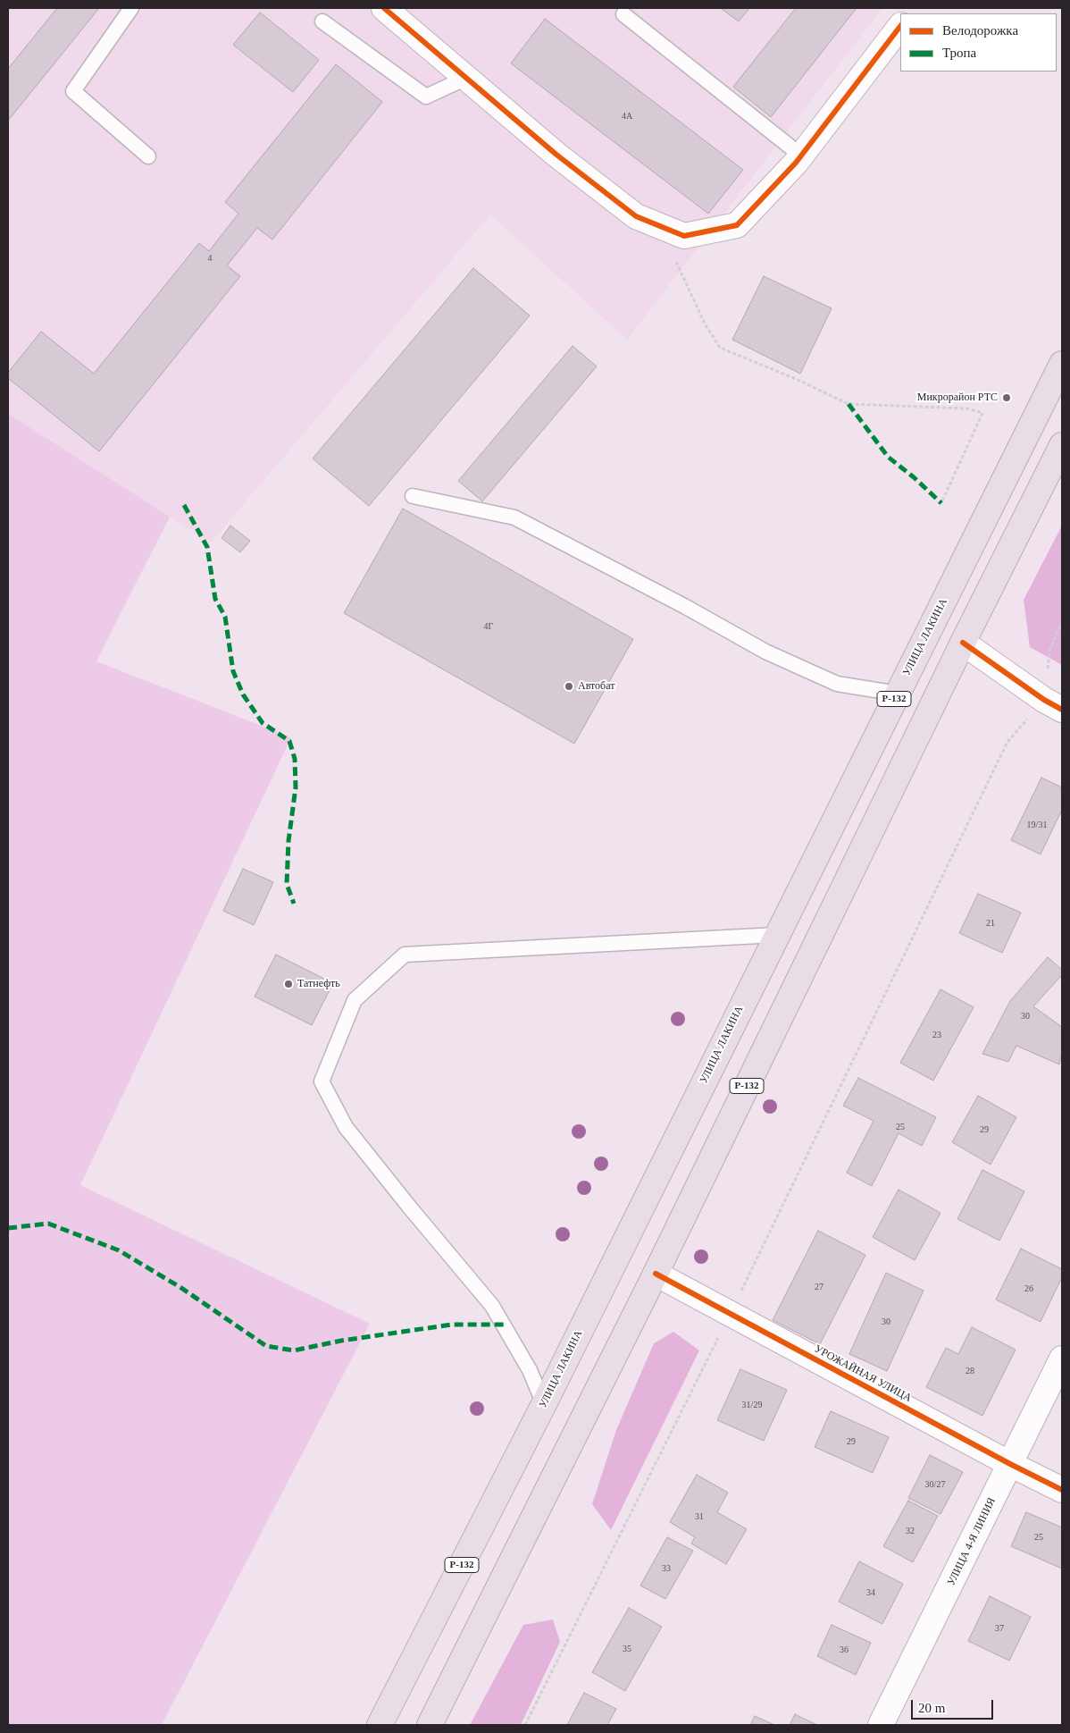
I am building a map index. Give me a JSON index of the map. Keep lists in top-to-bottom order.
{
  "streets": {
    "highway": ["УЛИЦА ЛАКИНА", "Р-132"],
    "street": ["УРОЖАЙНАЯ УЛИЦА", "УЛИЦА 4-Я ЛИНИЯ"]
  },
  "crossings": [
    ["Р-132", "УРОЖАЙНАЯ УЛИЦА"],
    ["УРОЖАЙНАЯ УЛИЦА", "УЛИЦА 4-Я ЛИНИЯ"]
  ],
  "places": ["Микрорайон РТС", "Автобат", "Татнефть"],
  "house_numbers": [
    "4А",
    "4",
    "4Г",
    "19/31",
    "21",
    "30",
    "23",
    "25",
    "29",
    "27",
    "26",
    "30",
    "28",
    "31/29",
    "29",
    "30/27",
    "31",
    "32",
    "25",
    "33",
    "34",
    "37",
    "35",
    "36"
  ],
  "legend": ["Велодорожка", "Тропа"],
  "scale_bar": "20 m"
}
